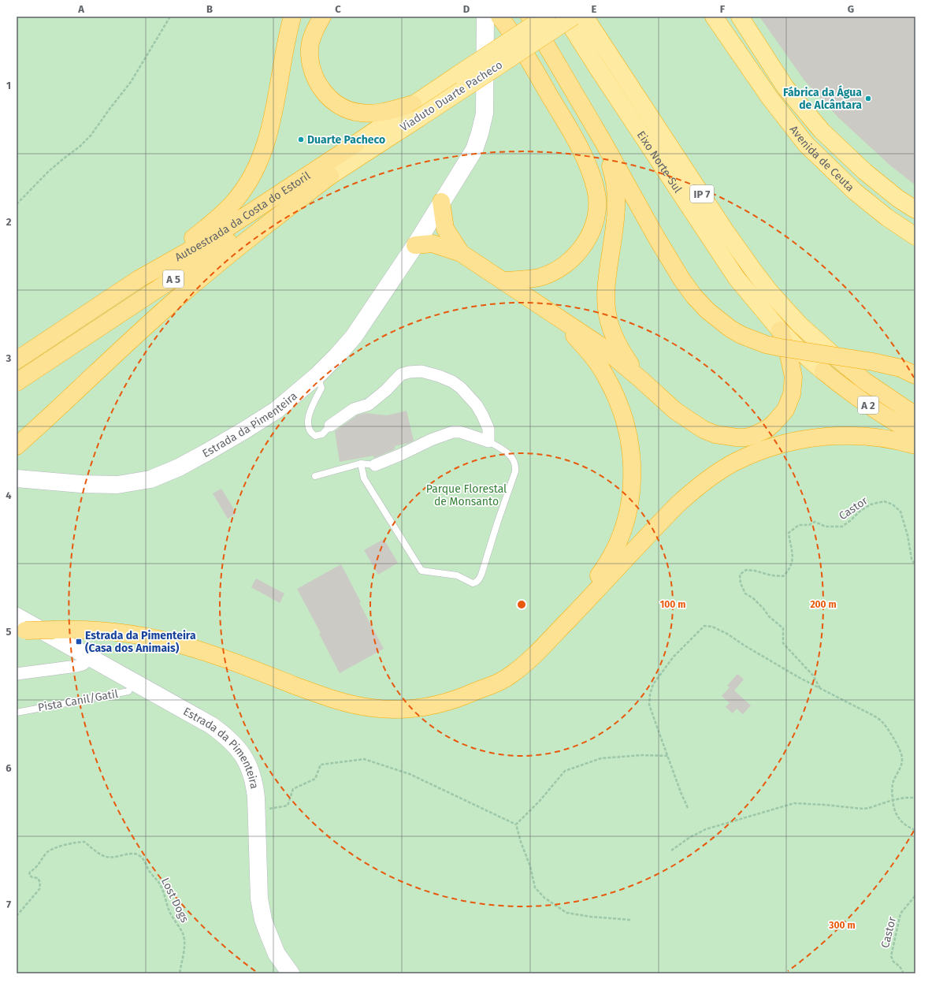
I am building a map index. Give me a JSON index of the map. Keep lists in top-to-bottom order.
{
  "streets": {
    "highway": [
      "Viaduto Duarte Pacheco",
      "Avenida de Ceuta",
      "Eixo Norte-Sul",
      "IP 7",
      "Autoestrada da Costa do Estoril",
      "A 5",
      "A 2"
    ],
    "main road": ["Estrada da Pimenteira"],
    "lane": ["Pista Canil/Gatil"],
    "path": ["Castor", "Lost Dogs"]
  },
  "crossings": [
    ["Viaduto Duarte Pacheco", "Autoestrada da Costa do Estoril"],
    ["Eixo Norte-Sul", "A 2"],
    ["Estrada da Pimenteira", "Pista Canil/Gatil"]
  ],
  "parks": ["Parque Florestal de Monsanto"],
  "places": {
    "other": ["Fábrica da Água de Alcântara", "Duarte Pacheco"],
    "transit": ["Estrada da Pimenteira (Casa dos Animais)"]
  },
  "grid": {
    "columns": [
      "A",
      "B",
      "C",
      "D",
      "E",
      "F",
      "G"
    ],
    "rows": [
      "1",
      "2",
      "3",
      "4",
      "5",
      "6",
      "7"
    ]
  },
  "rings": ["100 m", "200 m", "300 m"]
}
